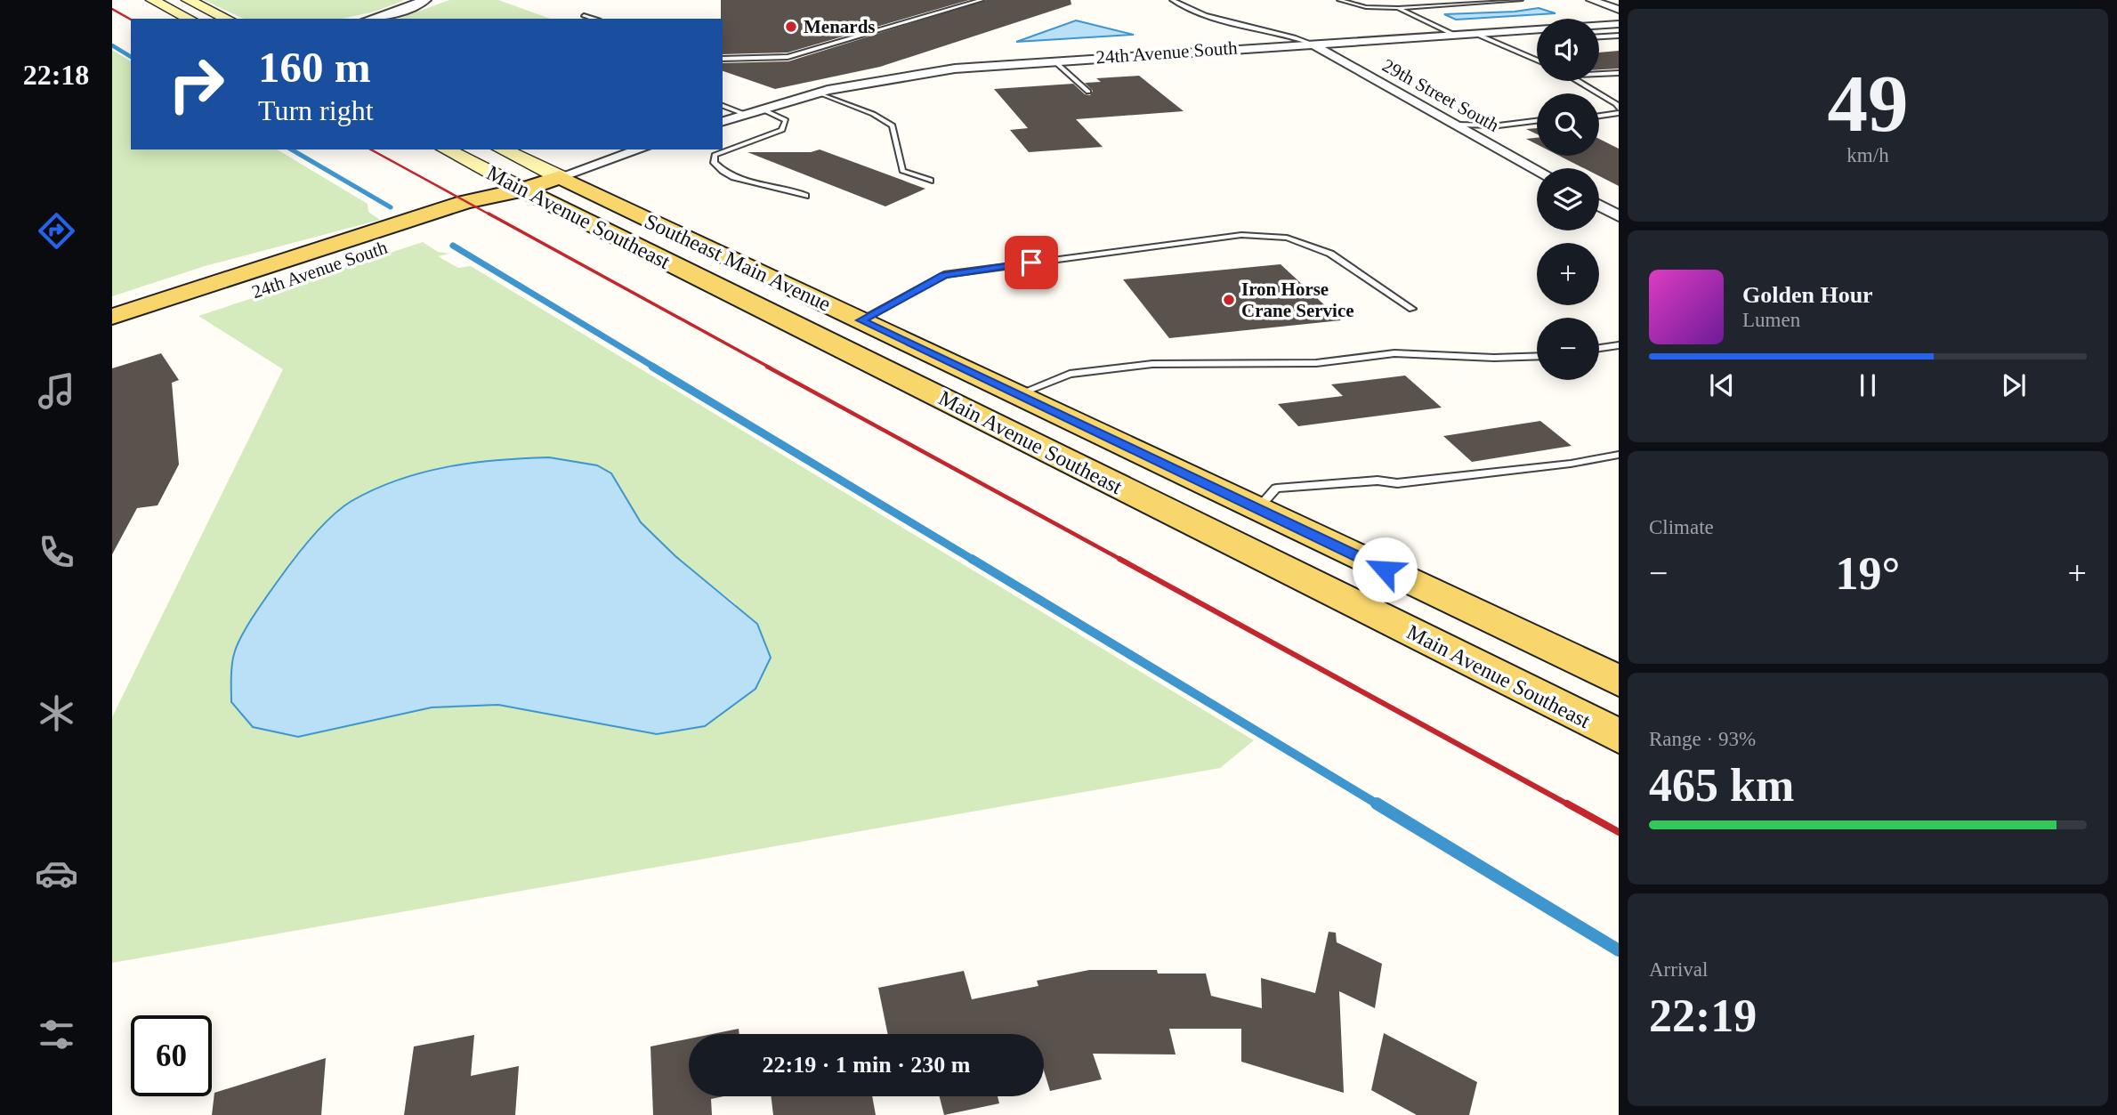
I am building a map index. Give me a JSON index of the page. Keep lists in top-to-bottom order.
{
  "streets": {
    "main road": ["24th Avenue South", "Main Avenue Southeast", "Southeast Main Avenue"],
    "street": ["29th Street South"]
  },
  "crossings": [
    ["24th Avenue South", "29th Street South"],
    ["24th Avenue South", "Main Avenue Southeast"],
    ["24th Avenue South", "Southeast Main Avenue"]
  ],
  "places": ["Menards", "Iron Horse Crane Service"],
  "page": {
    "tabs": "22:18",
    "tile": [
      ["49", "km/h"],
      "Climate",
      ["Range · 93%", "465 km"],
      ["Arrival", "22:19"]
    ],
    "map_buttons": ["+", "−"],
    "turn": ["160 m", "Turn right"],
    "song": ["Golden Hour", "Lumen"],
    "heat": ["−", "19°", "+"],
    "limit": "60",
    "trip": "22:19 · 1 min · 230 m"
  }
}
